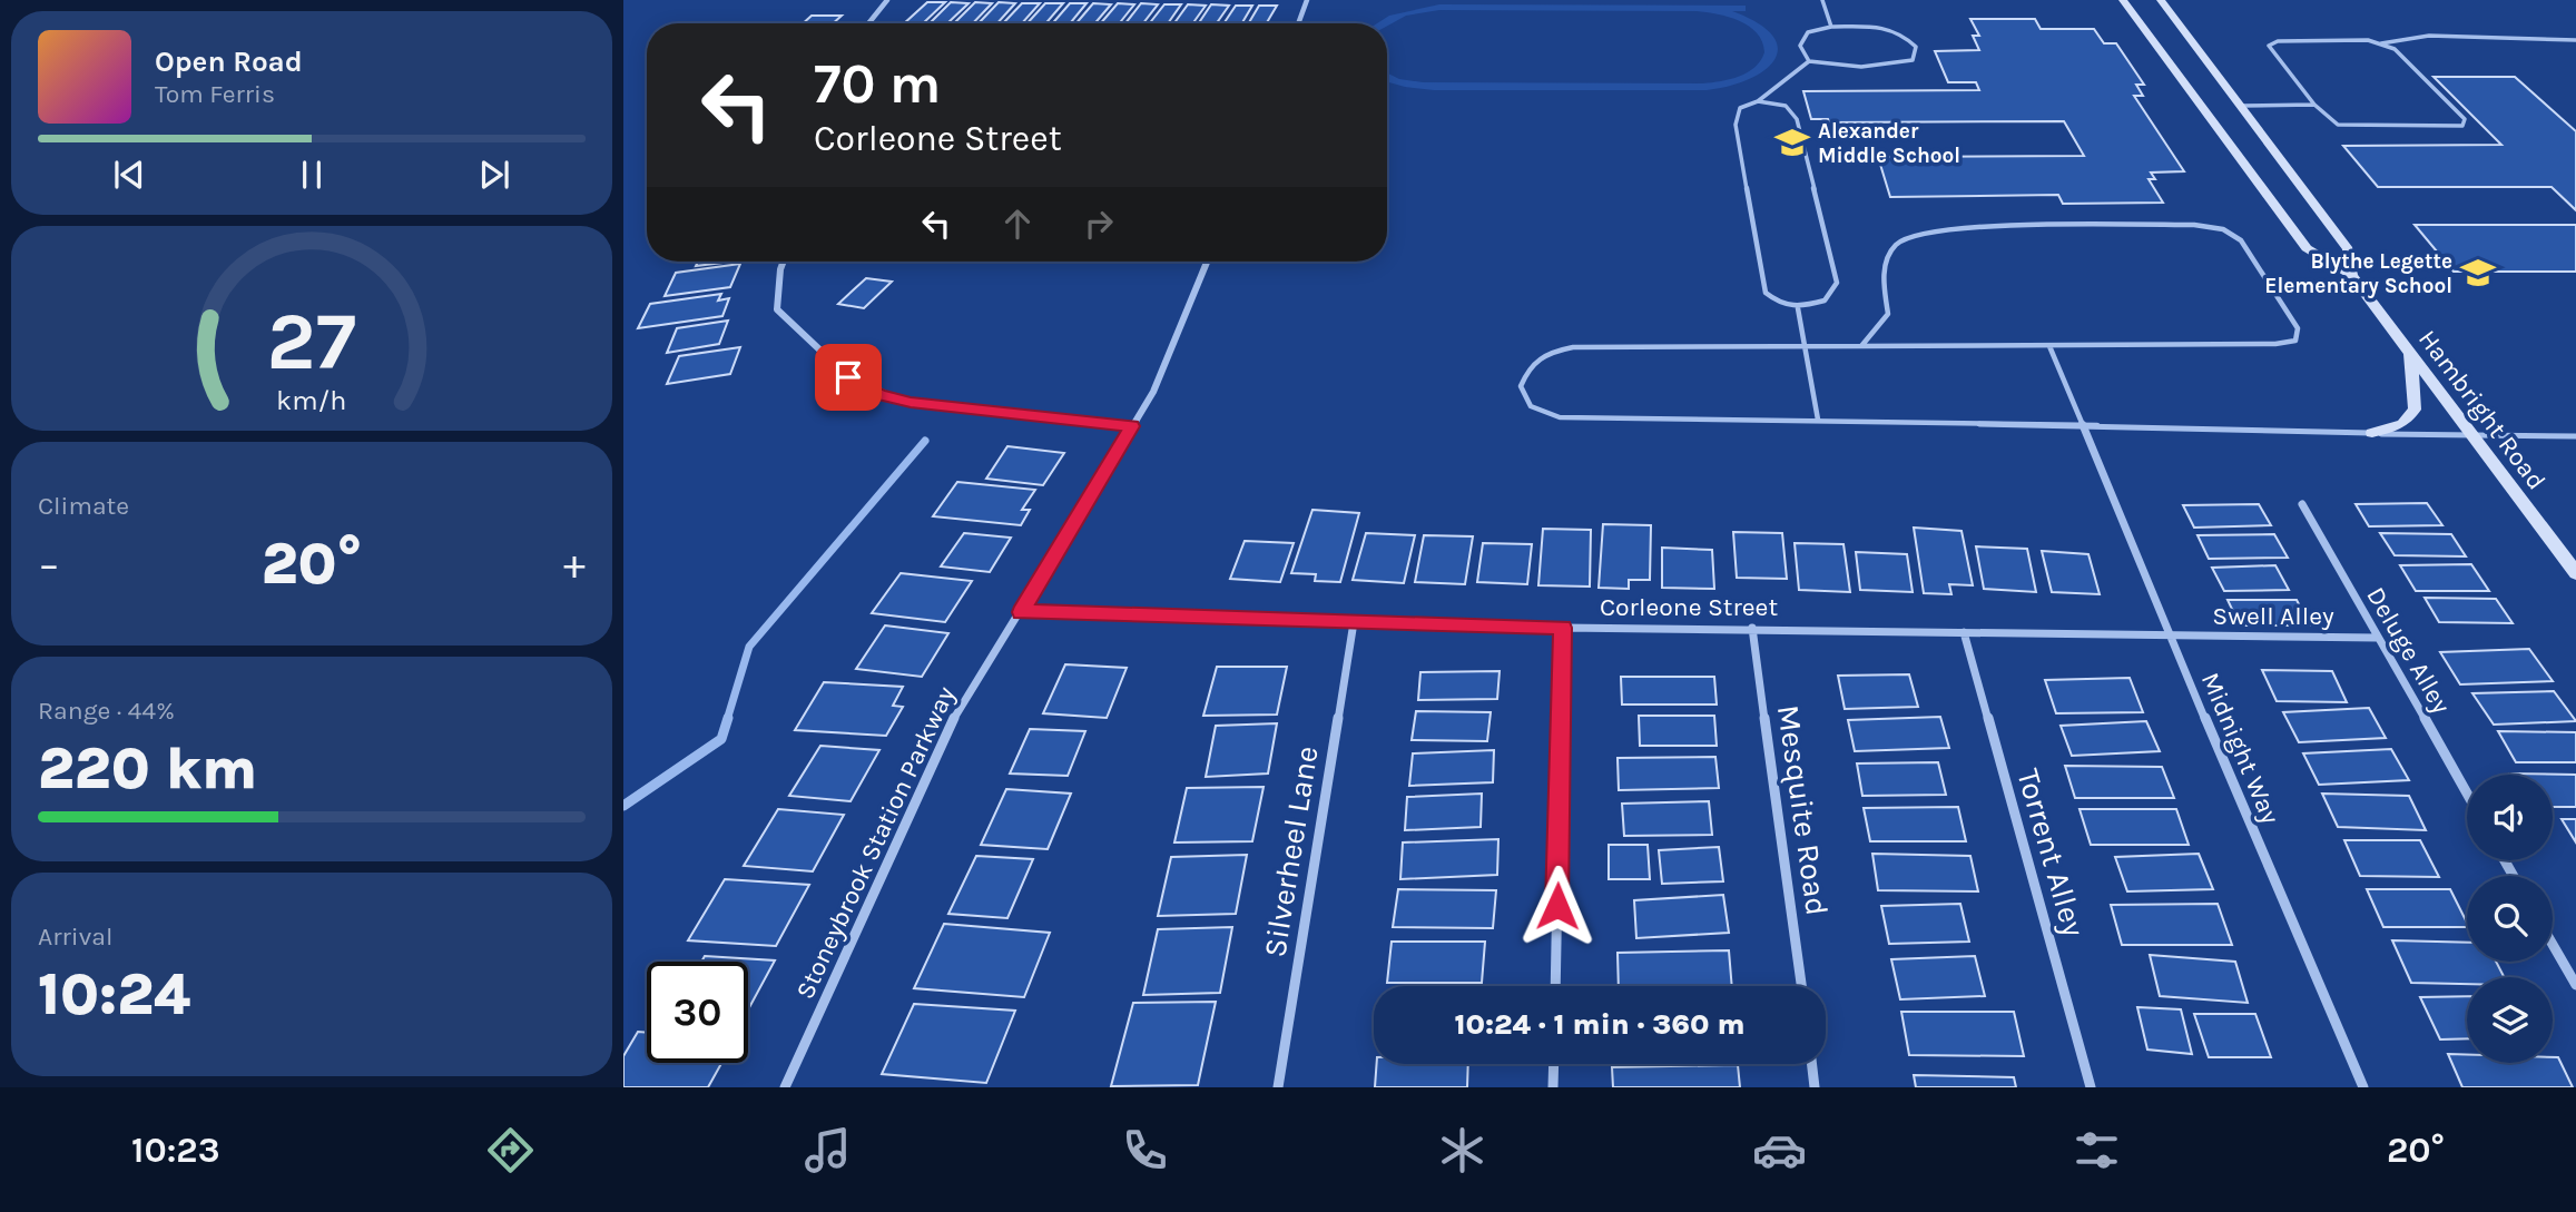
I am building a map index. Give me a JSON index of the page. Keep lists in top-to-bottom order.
{
  "streets": {
    "main road": ["Hambright Road"],
    "street": [
      "Corleone Street",
      "Swell Alley",
      "Deluge Alley",
      "Midnight Way",
      "Mesquite Road",
      "Stoneybrook Station Parkway",
      "Silverheel Lane",
      "Torrent Alley"
    ]
  },
  "crossings": [
    ["Corleone Street", "Swell Alley"],
    ["Corleone Street", "Midnight Way"],
    ["Corleone Street", "Mesquite Road"],
    ["Corleone Street", "Stoneybrook Station Parkway"],
    ["Corleone Street", "Silverheel Lane"],
    ["Corleone Street", "Torrent Alley"],
    ["Swell Alley", "Deluge Alley"],
    ["Swell Alley", "Midnight Way"]
  ],
  "places": {
    "school or university": ["Alexander Middle School", "Blythe Legette Elementary School"]
  },
  "page": {
    "turn": ["70 m", "Corleone Street"],
    "song": ["Open Road", "Tom Ferris"],
    "tile": [
      "Climate",
      ["Range · 44%", "220 km"],
      ["Arrival", "10:24"]
    ],
    "heat": ["−", "20°", "+"],
    "limit": "30",
    "trip": "10:24 · 1 min · 360 m",
    "tabs": ["10:23", "20°"],
    "gauge": ["27", "km/h"]
  }
}
